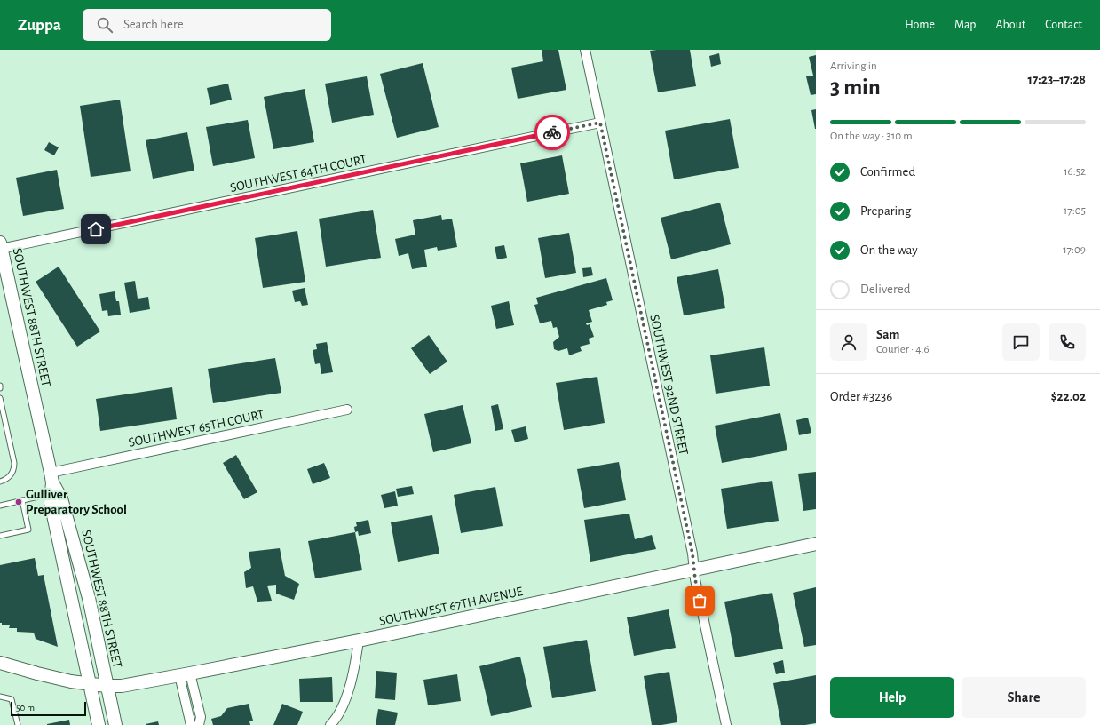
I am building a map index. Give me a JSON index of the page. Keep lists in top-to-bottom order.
{
  "streets": {
    "main road": ["SOUTHWEST 88TH STREET", "SOUTHWEST 67TH AVENUE"],
    "street": ["SOUTHWEST 64TH COURT", "SOUTHWEST 92ND STREET", "SOUTHWEST 65TH COURT"]
  },
  "crossings": [
    ["SOUTHWEST 64TH COURT", "SOUTHWEST 88TH STREET"],
    ["SOUTHWEST 64TH COURT", "SOUTHWEST 92ND STREET"],
    ["SOUTHWEST 88TH STREET", "SOUTHWEST 65TH COURT"],
    ["SOUTHWEST 88TH STREET", "SOUTHWEST 67TH AVENUE"],
    ["SOUTHWEST 92ND STREET", "SOUTHWEST 67TH AVENUE"]
  ],
  "places": ["Gulliver Preparatory School"],
  "scale_bar": "50 m",
  "page": {
    "header": "Zuppa",
    "search": "Search here",
    "nav": [
      "Home",
      "Map",
      "About",
      "Contact"
    ],
    "heading": ["3 min", "Arriving in", "17:23–17:28"],
    "panel": [
      "Sam",
      "Courier · 4.6",
      "Order #3236",
      "$22.02"
    ],
    "bar": "On the way · 310 m",
    "list": [
      ["Confirmed", "16:52"],
      ["Preparing", "17:05"],
      ["On the way", "17:09"],
      "Delivered"
    ],
    "buttons": ["Help", "Share"],
    "scale": "50 m"
  }
}
